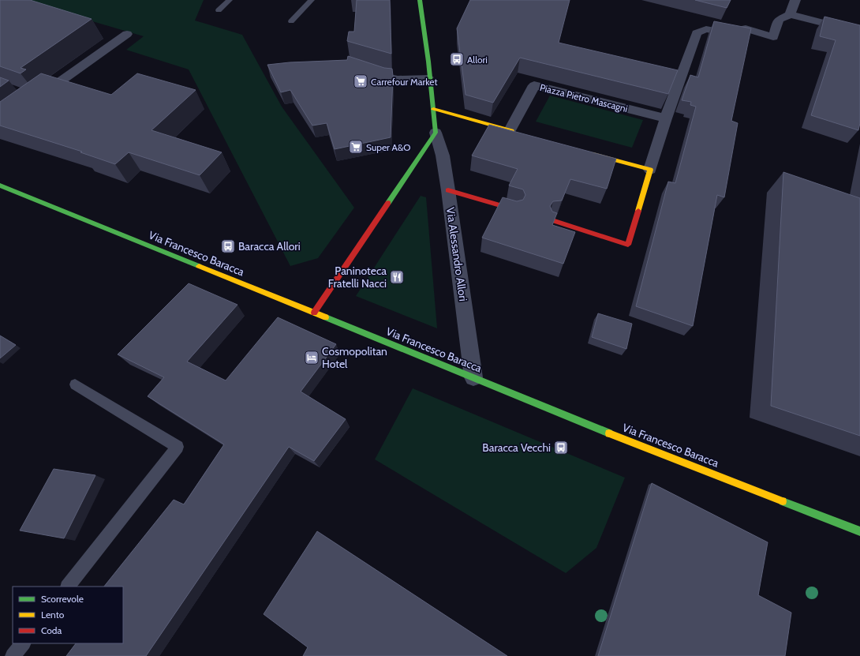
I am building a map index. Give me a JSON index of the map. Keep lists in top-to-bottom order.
{
  "streets": {
    "street": ["Piazza Pietro Mascagni", "Via Francesco Baracca", "Via Alessandro Allori"]
  },
  "crossings": [
    ["Piazza Pietro Mascagni", "Via Alessandro Allori"],
    ["Via Francesco Baracca", "Via Alessandro Allori"]
  ],
  "places": {
    "bus stop": ["Allori", "Baracca Allori", "Baracca Vecchi"],
    "supermarket": ["Carrefour Market", "Super A&O"],
    "restaurant": ["Paninoteca Fratelli Nacci"],
    "hotel": ["Cosmopolitan Hotel"]
  },
  "legend": ["Scorrevole", "Lento", "Coda"]
}
